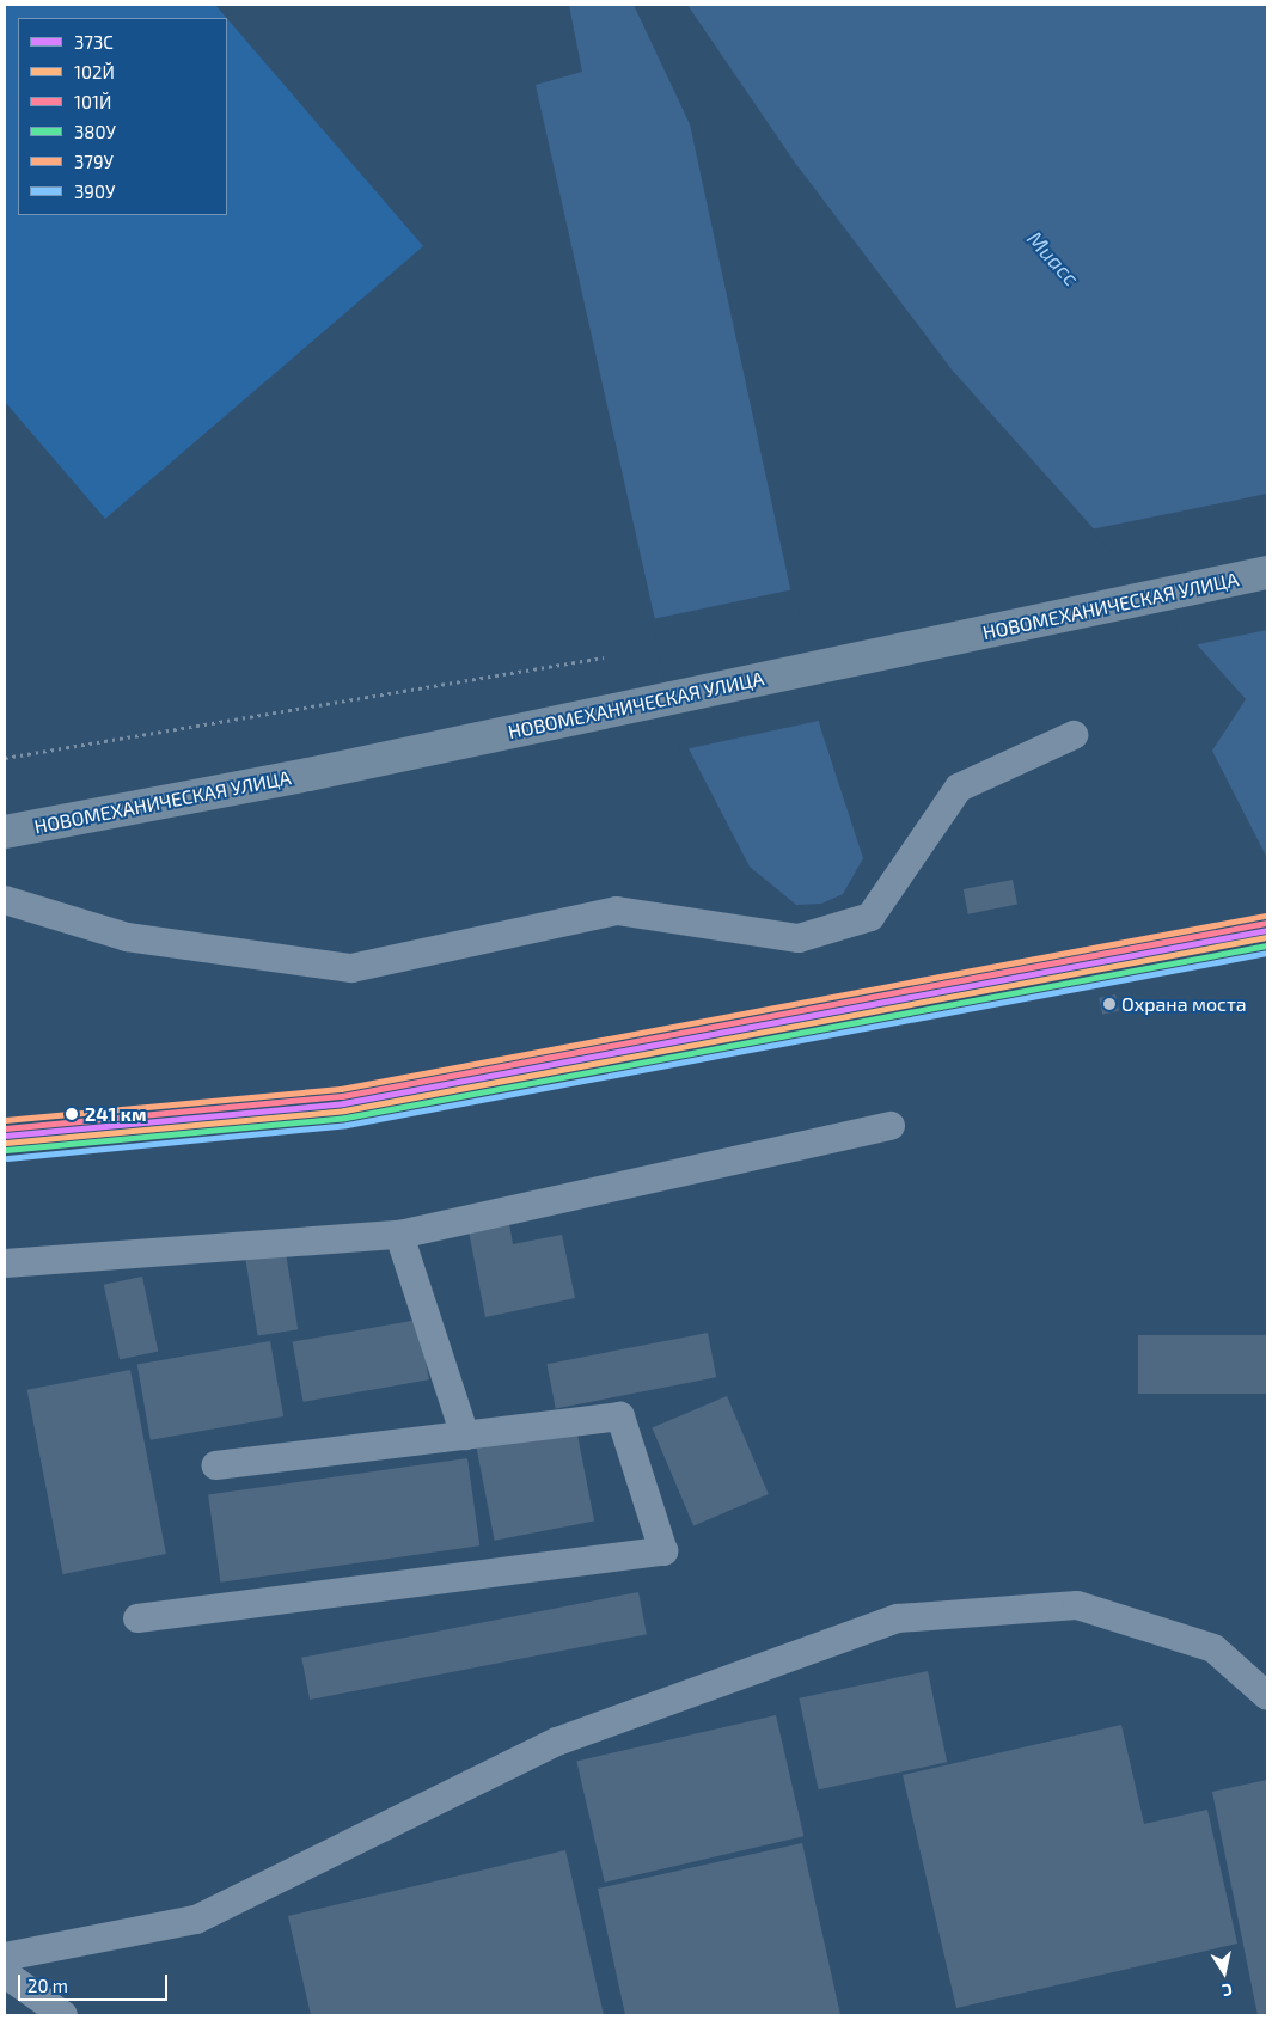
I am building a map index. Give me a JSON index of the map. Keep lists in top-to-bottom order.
{
  "streets": {
    "main road": ["НОВОМЕХАНИЧЕСКАЯ УЛИЦА"]
  },
  "water": ["Миасс"],
  "places": ["Охрана моста", "241 км"],
  "lines": [
    "transit line 379У",
    "transit line 101Й",
    "transit line 373C",
    "transit line 102Й",
    "transit line 380У",
    "transit line 390У"
  ],
  "legend": [
    "373C",
    "102Й",
    "101Й",
    "380У",
    "379У",
    "390У"
  ],
  "scale_bar": "20 m",
  "north": "bottom"
}
